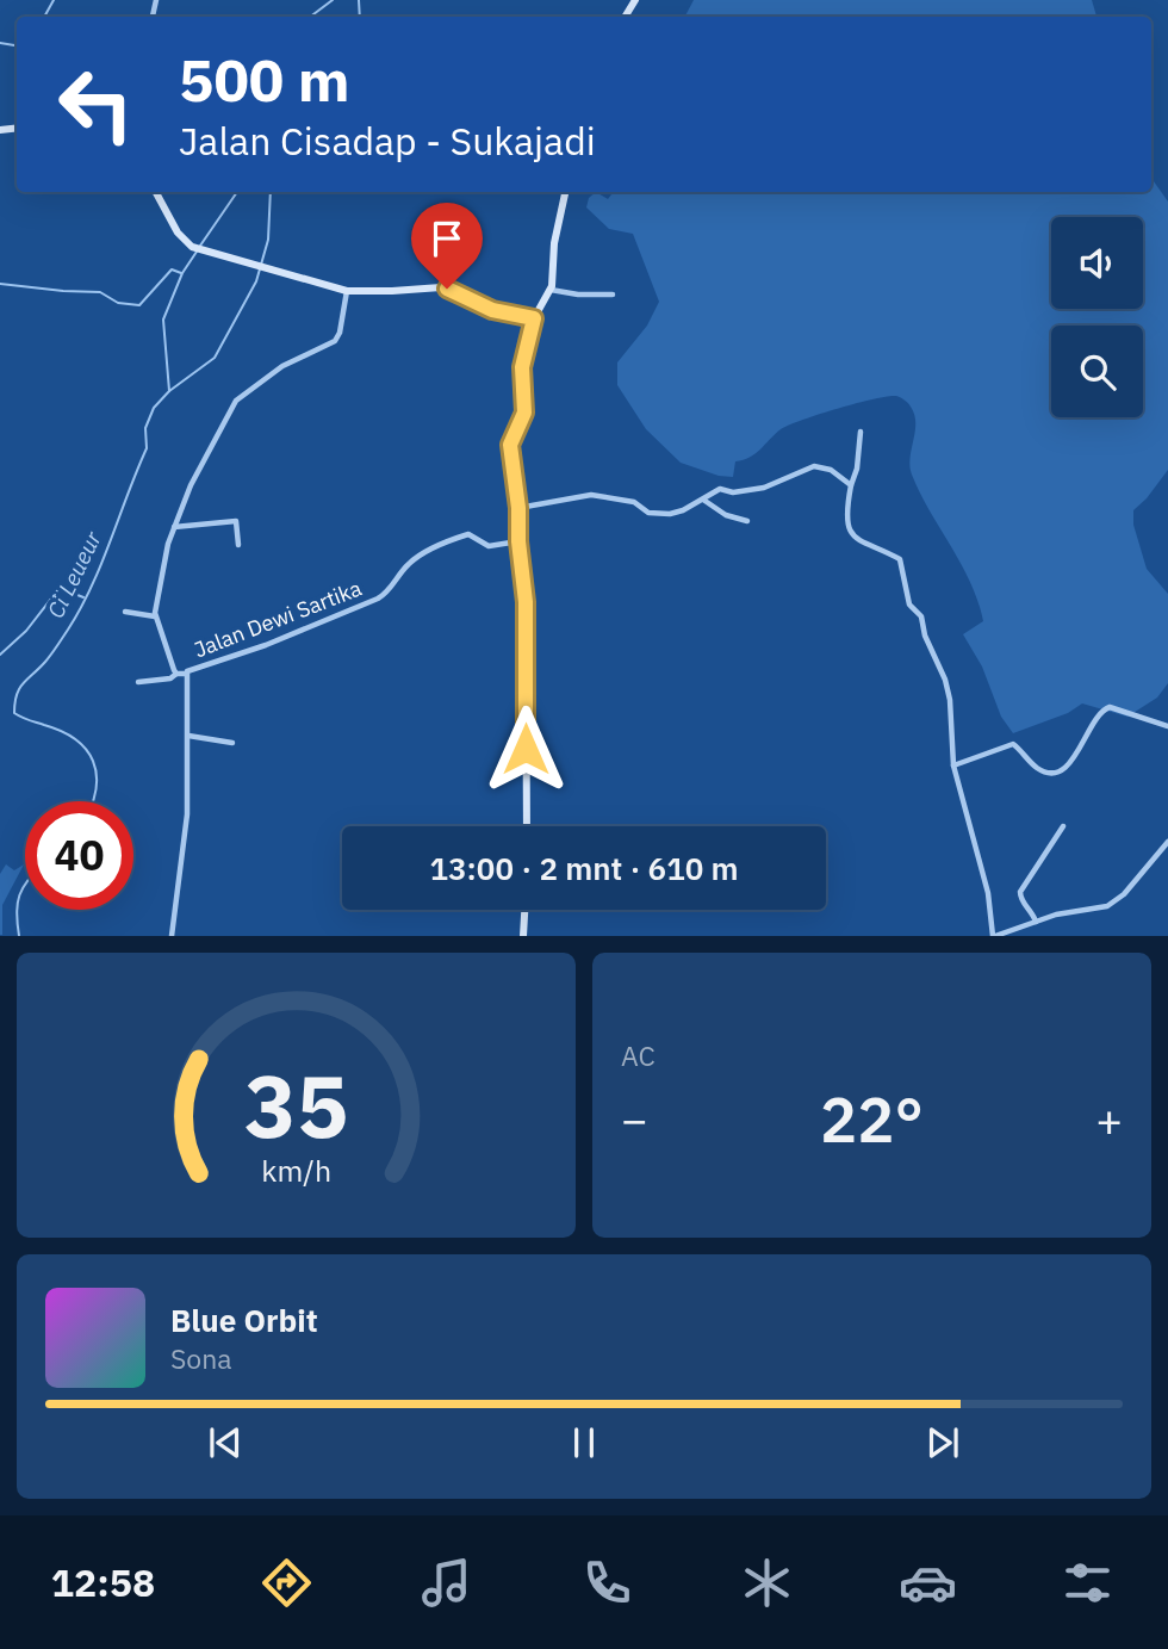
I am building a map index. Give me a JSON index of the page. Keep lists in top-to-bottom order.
{
  "streets": {
    "street": ["Jalan Dewi Sartika"]
  },
  "water": ["Ci Leueur"],
  "page": {
    "turn": ["500 m", "Jalan Cisadap - Sukajadi"],
    "limit": "40",
    "trip": "13:00 · 2 mnt · 610 m",
    "tile": "AC",
    "heat": ["−", "22°", "+"],
    "song": ["Blue Orbit", "Sona"],
    "tabs": "12:58",
    "gauge": ["35", "km/h"]
  }
}
